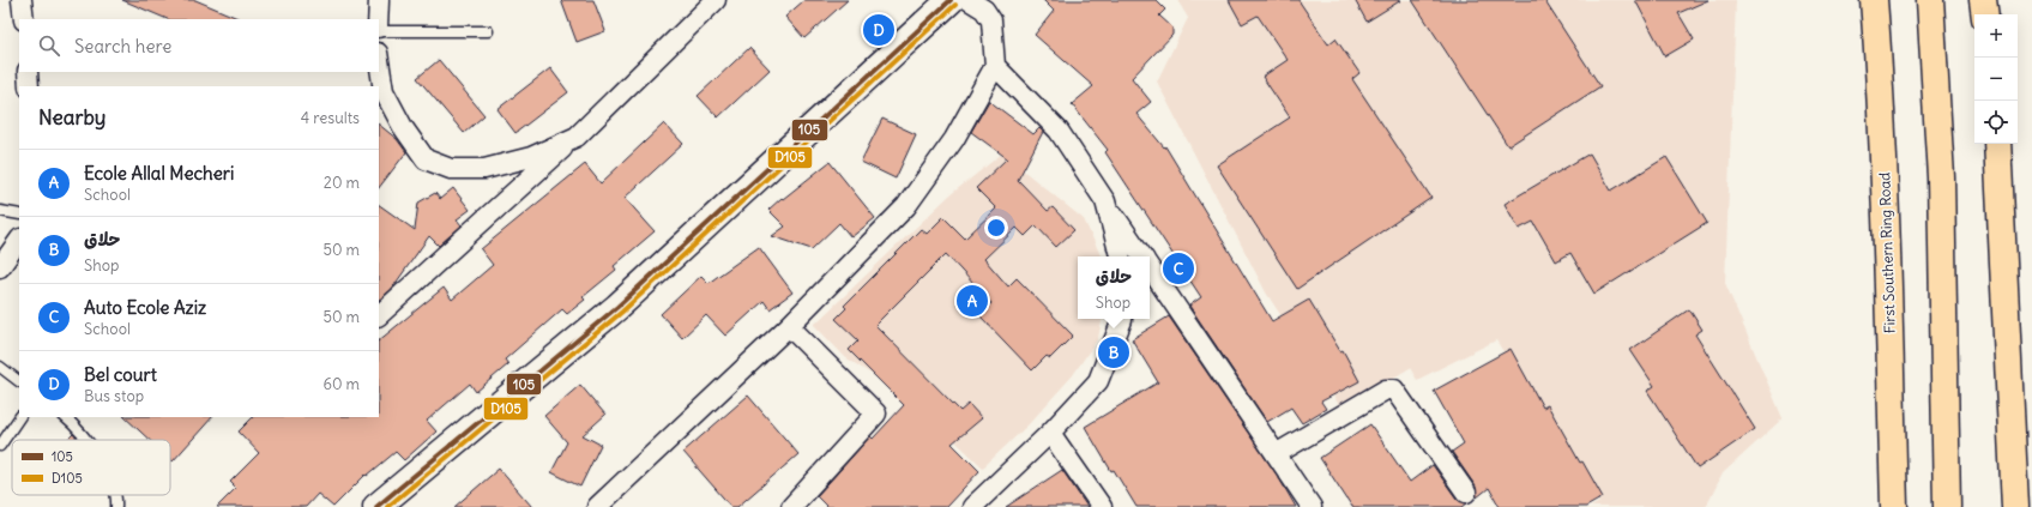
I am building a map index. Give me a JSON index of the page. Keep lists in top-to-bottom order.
{
  "streets": {
    "highway": ["First Southern Ring Road"]
  },
  "lines": ["transit line 105", "transit line D105"],
  "legend": ["105", "D105"],
  "page": {
    "pins": [
      "D",
      "C",
      "A",
      "B"
    ],
    "map_buttons": ["+", "−"],
    "search": "Search here",
    "heading": ["Nearby", "4 results"],
    "list": [
      {
        "mark": "A",
        "name": "Ecole Allal Mecheri",
        "note": "School",
        "value": "20 m"
      },
      {
        "mark": "B",
        "name": "حلاق",
        "note": "Shop",
        "value": "50 m"
      },
      {
        "mark": "C",
        "name": "Auto Ecole Aziz",
        "note": "School",
        "value": "50 m"
      },
      {
        "mark": "D",
        "name": "Bel court",
        "note": "Bus stop",
        "value": "60 m"
      }
    ],
    "popup": ["حلاق", "Shop"]
  }
}
